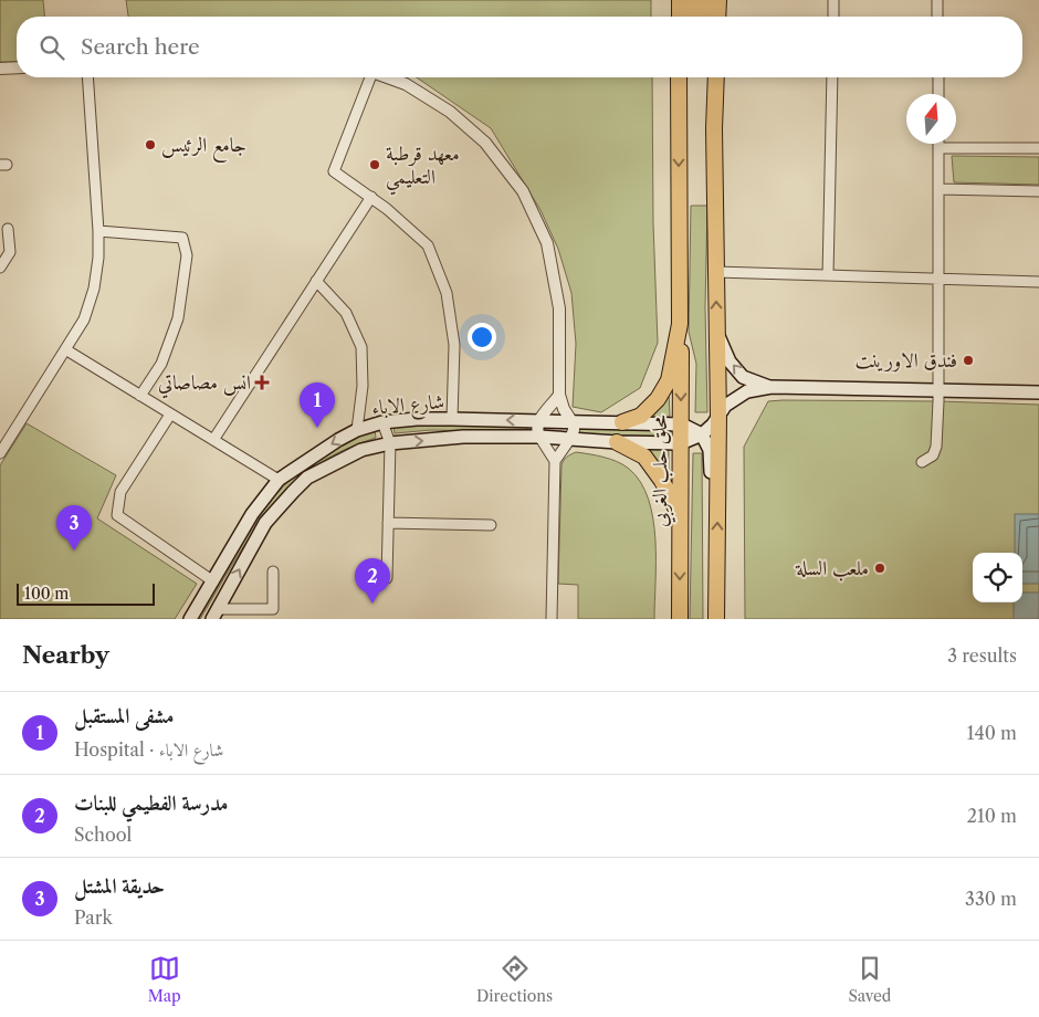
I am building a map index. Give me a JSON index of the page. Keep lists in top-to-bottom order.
{
  "streets": {
    "highway": ["محلق حلب الغربي"],
    "main road": ["شارع الاباء"]
  },
  "crossings": [
    ["شارع الاباء", "محلق حلب الغربي"]
  ],
  "places": {
    "other": [
      "جامع الرئيس",
      "معهد قرطبة التعليمي",
      "فندق الاورينت",
      "ملعب السلة"
    ],
    "health": ["انس مصاصاتي"]
  },
  "scale_bar": "100 m",
  "north": "top",
  "page": {
    "search": "Search here",
    "pins": ["1", "3", "2"],
    "scale": "100 m",
    "heading": ["Nearby", "3 results"],
    "list": [
      {
        "mark": "1",
        "name": "مشفى المستقبل",
        "note": "Hospital · شارع الاباء",
        "value": "140 m"
      },
      {
        "mark": "2",
        "name": "مدرسة الفطيمي للبنات",
        "note": "School",
        "value": "210 m"
      },
      {
        "mark": "3",
        "name": "حديقة المشتل",
        "note": "Park",
        "value": "330 m"
      }
    ],
    "nav": ["Map", "Directions", "Saved"]
  }
}
